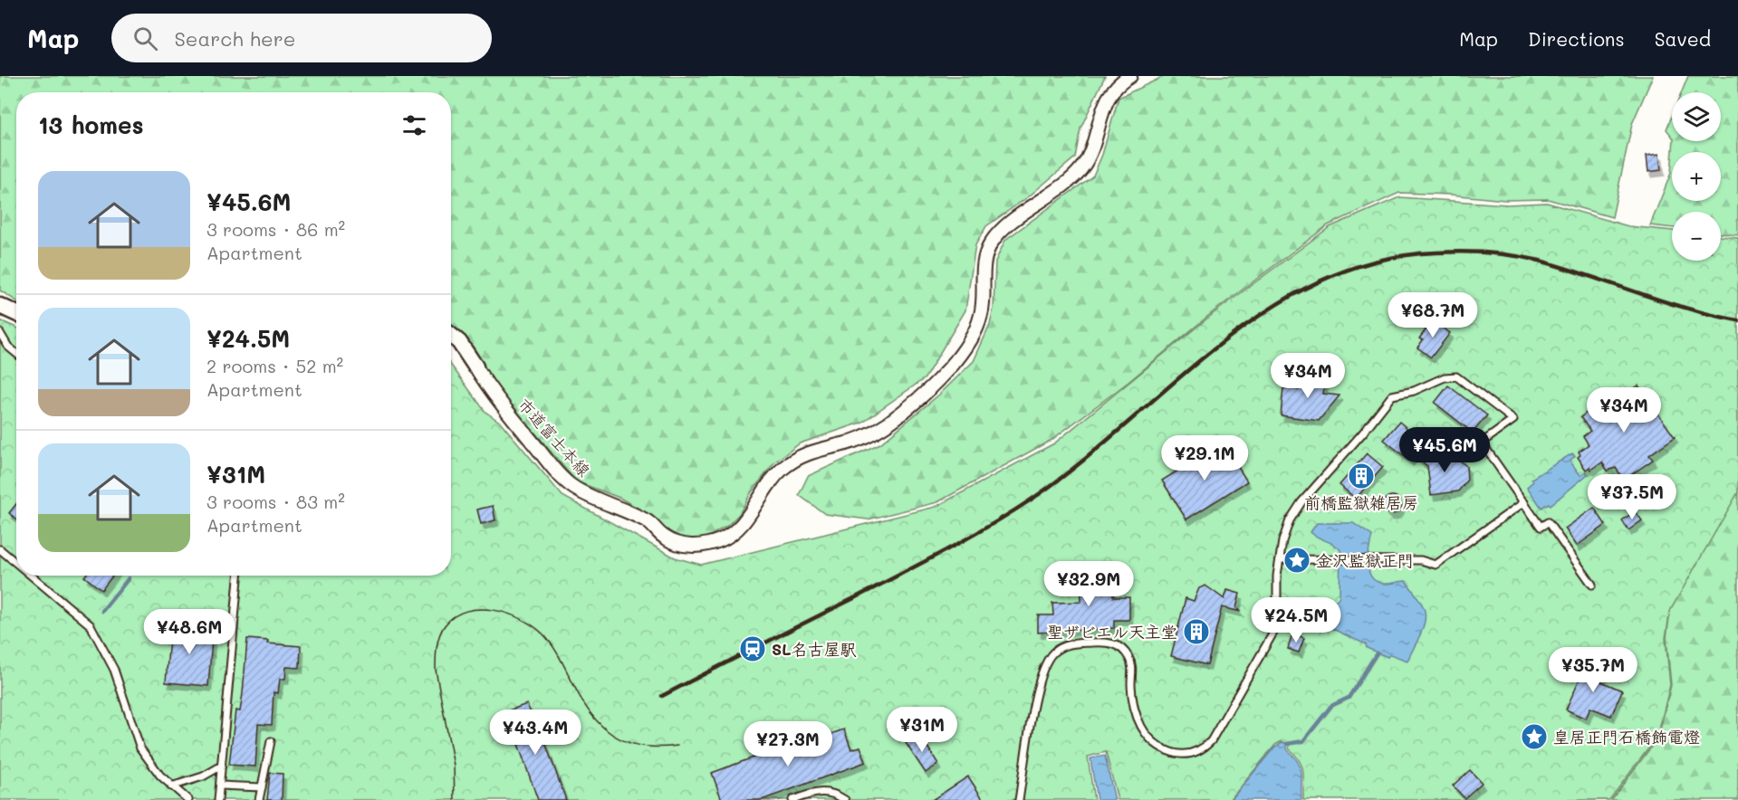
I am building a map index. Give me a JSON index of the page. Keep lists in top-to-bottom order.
{
  "streets": {
    "street": ["市道富士本線"]
  },
  "places": {
    "building": ["前橋監獄雑居房", "聖ザビエル天主堂"],
    "place": ["金沢監獄正門", "皇居正門石橋飾電燈"],
    "station": ["SL名古屋駅"]
  },
  "page": {
    "header": "Map",
    "search": "Search here",
    "nav": ["Map", "Directions", "Saved"],
    "map_buttons": ["+", "−"],
    "heading": "13 homes",
    "list": [
      {
        "name": "¥45.6M",
        "note": "3 rooms · 86 m² · Apartment"
      },
      {
        "name": "¥24.5M",
        "note": "2 rooms · 52 m² · Apartment"
      },
      {
        "name": "¥31M",
        "note": "3 rooms · 83 m² · Apartment"
      }
    ],
    "price": [
      "¥68.7M",
      "¥34M",
      "¥34M",
      "¥45.6M",
      "¥29.1M",
      "¥37.5M",
      "¥32.9M",
      "¥24.5M",
      "¥48.6M",
      "¥35.7M",
      "¥31M",
      "¥43.4M",
      "¥27.3M"
    ]
  }
}
